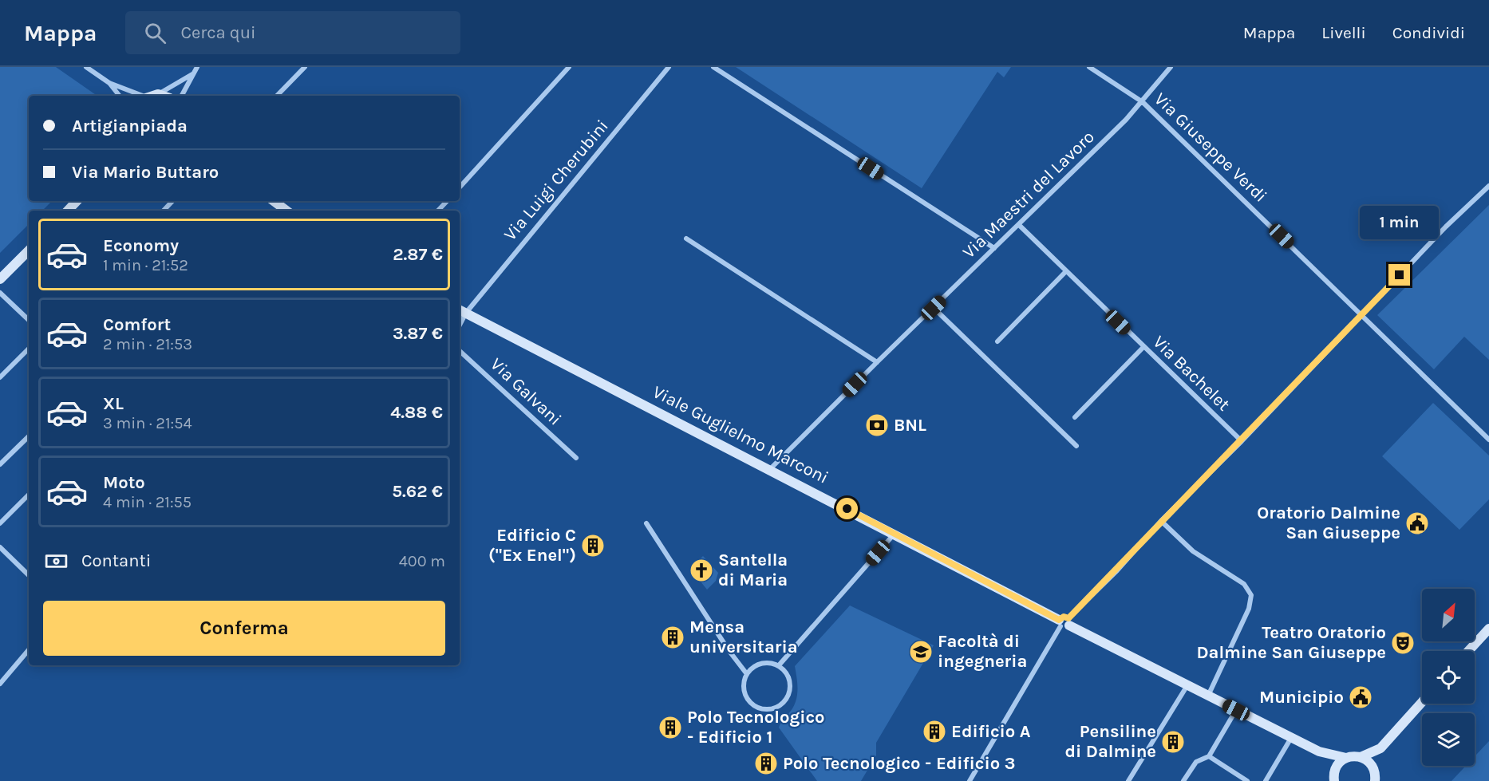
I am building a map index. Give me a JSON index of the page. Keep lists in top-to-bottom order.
{
  "streets": {
    "street": [
      "Via Giuseppe Verdi",
      "Via Luigi Cherubini",
      "Via Maestri del Lavoro",
      "Via Bachelet",
      "Via Galvani",
      "Viale Guglielmo Marconi"
    ]
  },
  "crossings": [
    ["Via Giuseppe Verdi", "Via Maestri del Lavoro"],
    ["Via Luigi Cherubini", "Viale Guglielmo Marconi"],
    ["Via Maestri del Lavoro", "Via Bachelet"],
    ["Via Maestri del Lavoro", "Viale Guglielmo Marconi"]
  ],
  "places": {
    "bank": ["BNL"],
    "public building": ["Oratorio Dalmine San Giuseppe", "Municipio"],
    "building": [
      "Edificio C (\"Ex Enel\")",
      "Mensa universitaria",
      "Polo Tecnologico - Edificio 1",
      "Edificio A",
      "Pensiline di Dalmine",
      "Polo Tecnologico - Edificio 3"
    ],
    "church": ["Santella di Maria"],
    "theatre": ["Teatro Oratorio Dalmine San Giuseppe"],
    "school or university": ["Facoltà di ingegneria"]
  },
  "north": "top right",
  "page": {
    "header": "Mappa",
    "search": "Cerca qui",
    "nav": ["Mappa", "Livelli", "Condividi"],
    "banner": ["Artigianpiada", "Via Mario Buttaro"],
    "bubble": "1 min",
    "list": [
      {
        "name": "Economy",
        "note": "1 min · 21:52",
        "value": "2.87 €"
      },
      {
        "name": "Comfort",
        "note": "2 min · 21:53",
        "value": "3.87 €"
      },
      {
        "name": "XL",
        "note": "3 min · 21:54",
        "value": "4.88 €"
      },
      {
        "name": "Moto",
        "note": "4 min · 21:55",
        "value": "5.62 €"
      }
    ],
    "pay": ["Contanti", "400 m"],
    "buttons": "Conferma"
  }
}
